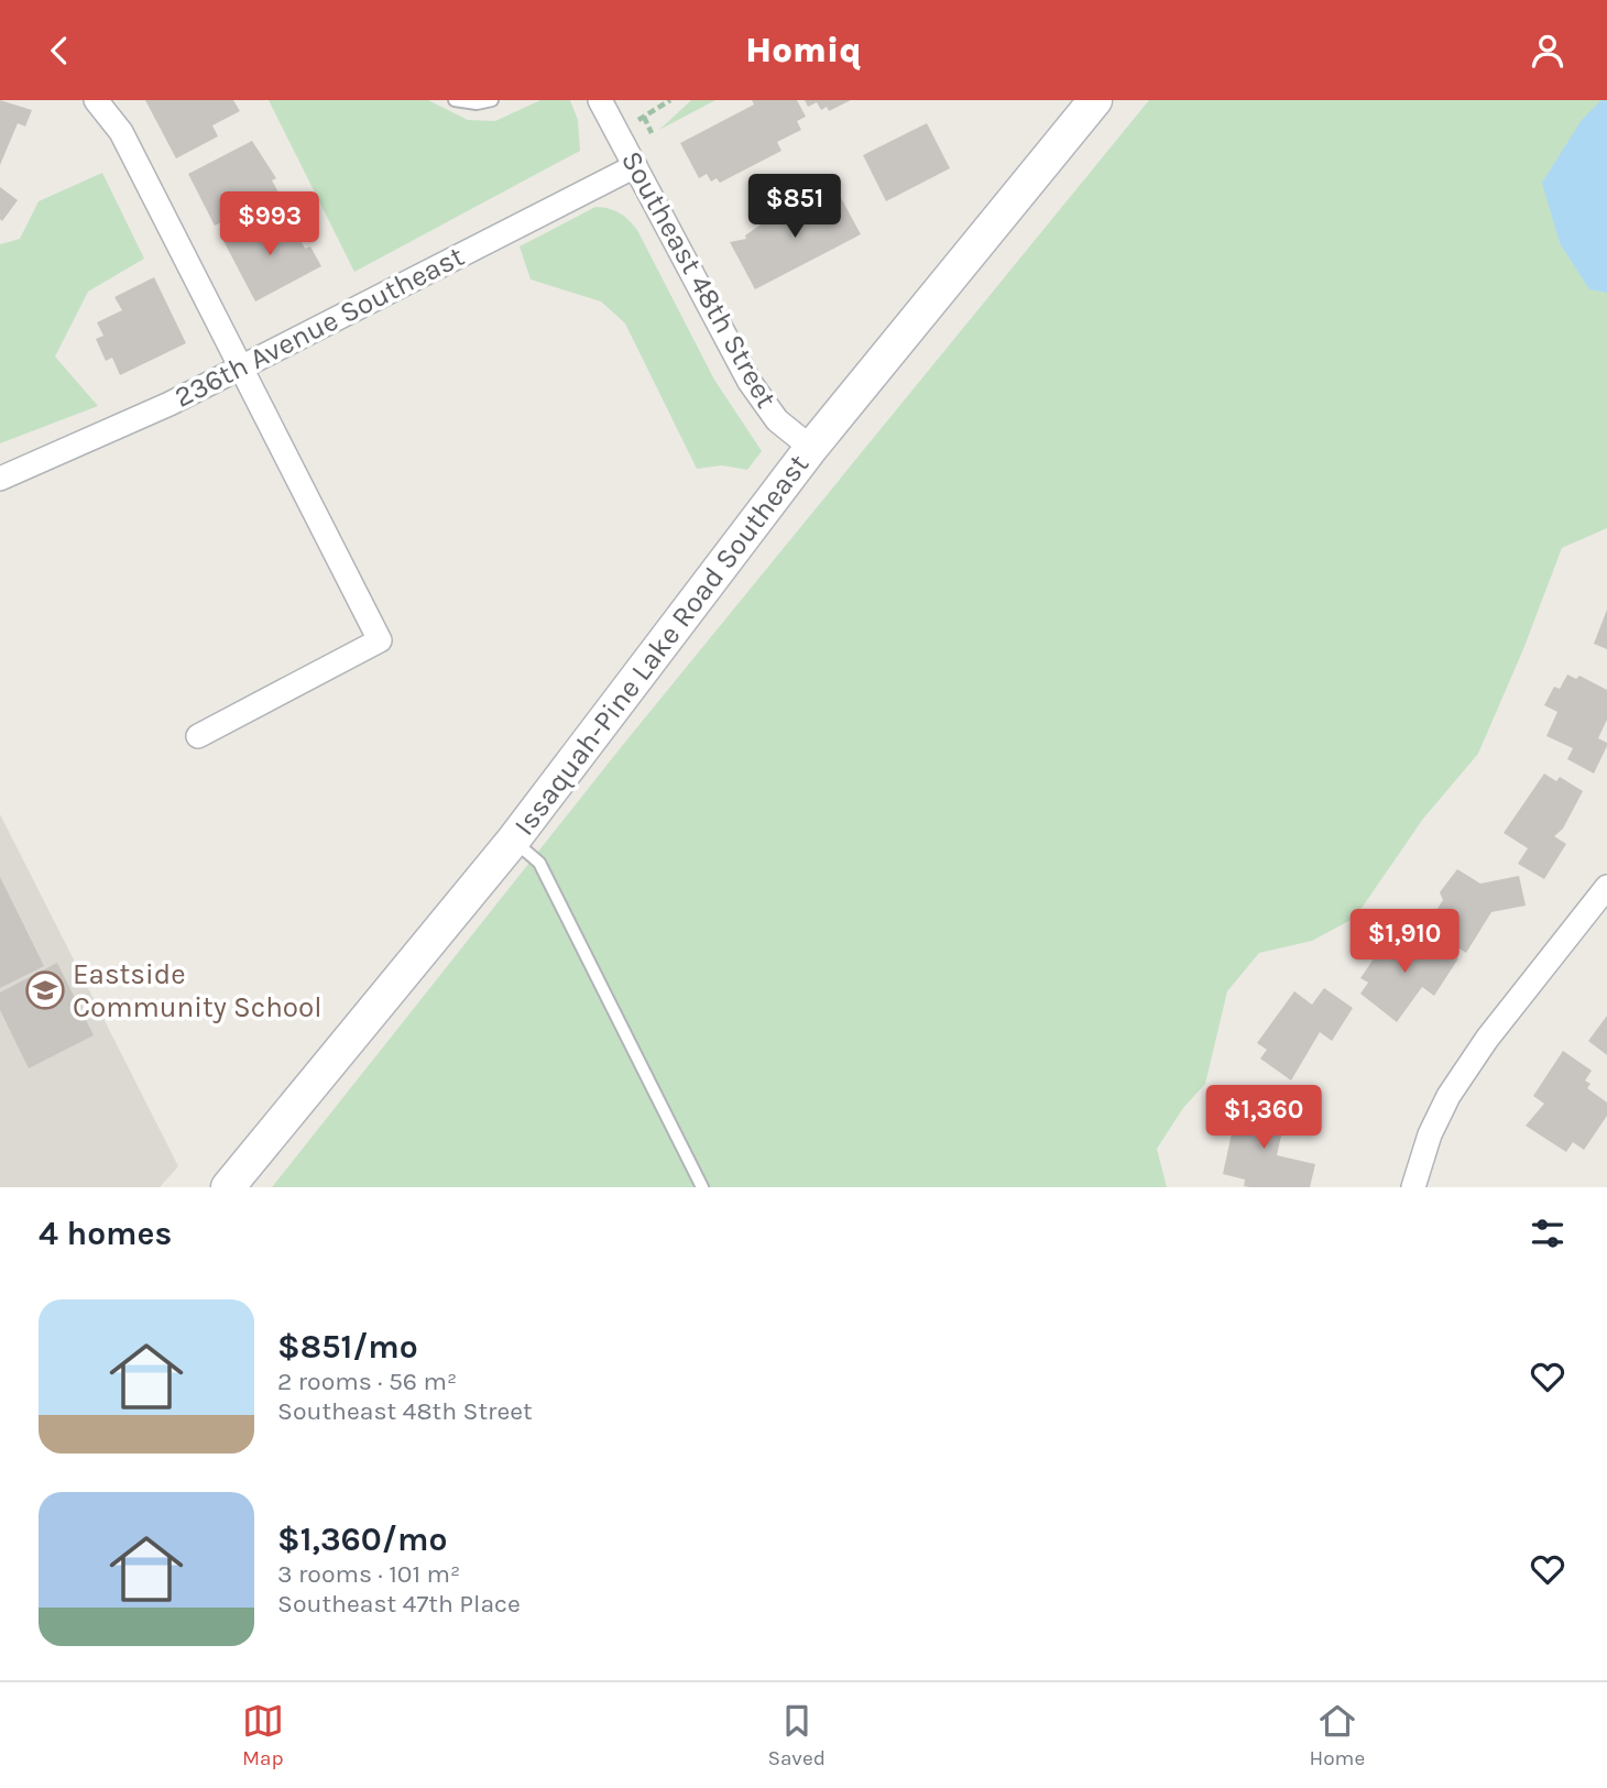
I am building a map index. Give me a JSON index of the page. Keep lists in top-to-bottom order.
{
  "streets": {
    "main road": ["Issaquah-Pine Lake Road Southeast"],
    "street": ["Southeast 48th Street", "236th Avenue Southeast"]
  },
  "crossings": [
    ["Southeast 48th Street", "236th Avenue Southeast"],
    ["Southeast 48th Street", "Issaquah-Pine Lake Road Southeast"]
  ],
  "places": {
    "school or university": ["Eastside Community School"]
  },
  "page": {
    "header": "Homiq",
    "price": [
      "$851",
      "$993",
      "$1,910",
      "$1,360"
    ],
    "heading": "4 homes",
    "list": [
      {
        "name": "$851/mo",
        "note": "2 rooms · 56 m² · Southeast 48th Street"
      },
      {
        "name": "$1,360/mo",
        "note": "3 rooms · 101 m² · Southeast 47th Place"
      }
    ],
    "tabs": ["Map", "Saved", "Home"]
  }
}
